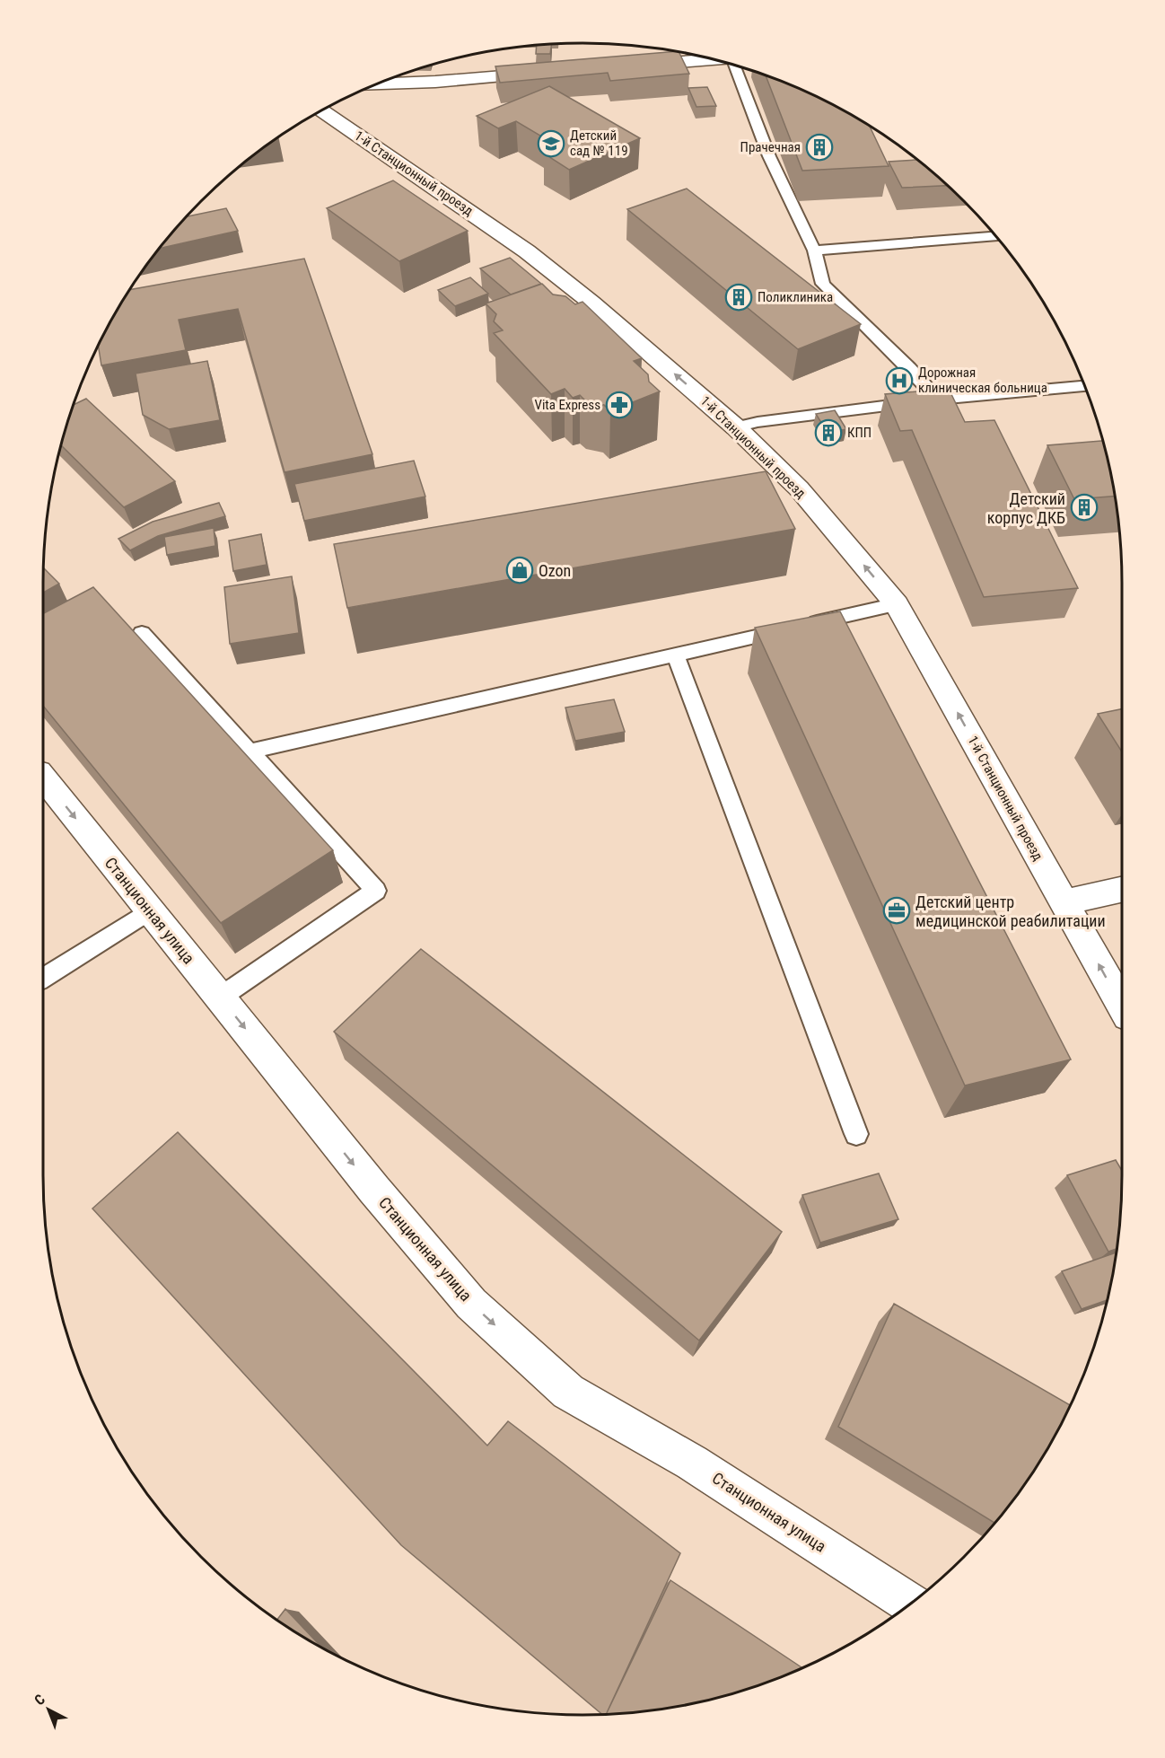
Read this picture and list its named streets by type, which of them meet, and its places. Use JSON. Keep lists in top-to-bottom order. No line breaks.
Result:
{"streets":{"street":["1-й Станционный проезд","Станционная улица"]},"one_way":["1-й Станционный проезд","Станционная улица"],"places":{"school or university":["Детский сад № 119"],"building":["Прачечная","Поликлиника","КПП","Детский корпус ДКБ"],"hospital":["Дорожная клиническая больница"],"pharmacy":["Vita Express"],"shop":["Ozon"],"office":["Детский центр медицинской реабилитации"]},"north":"top left"}
